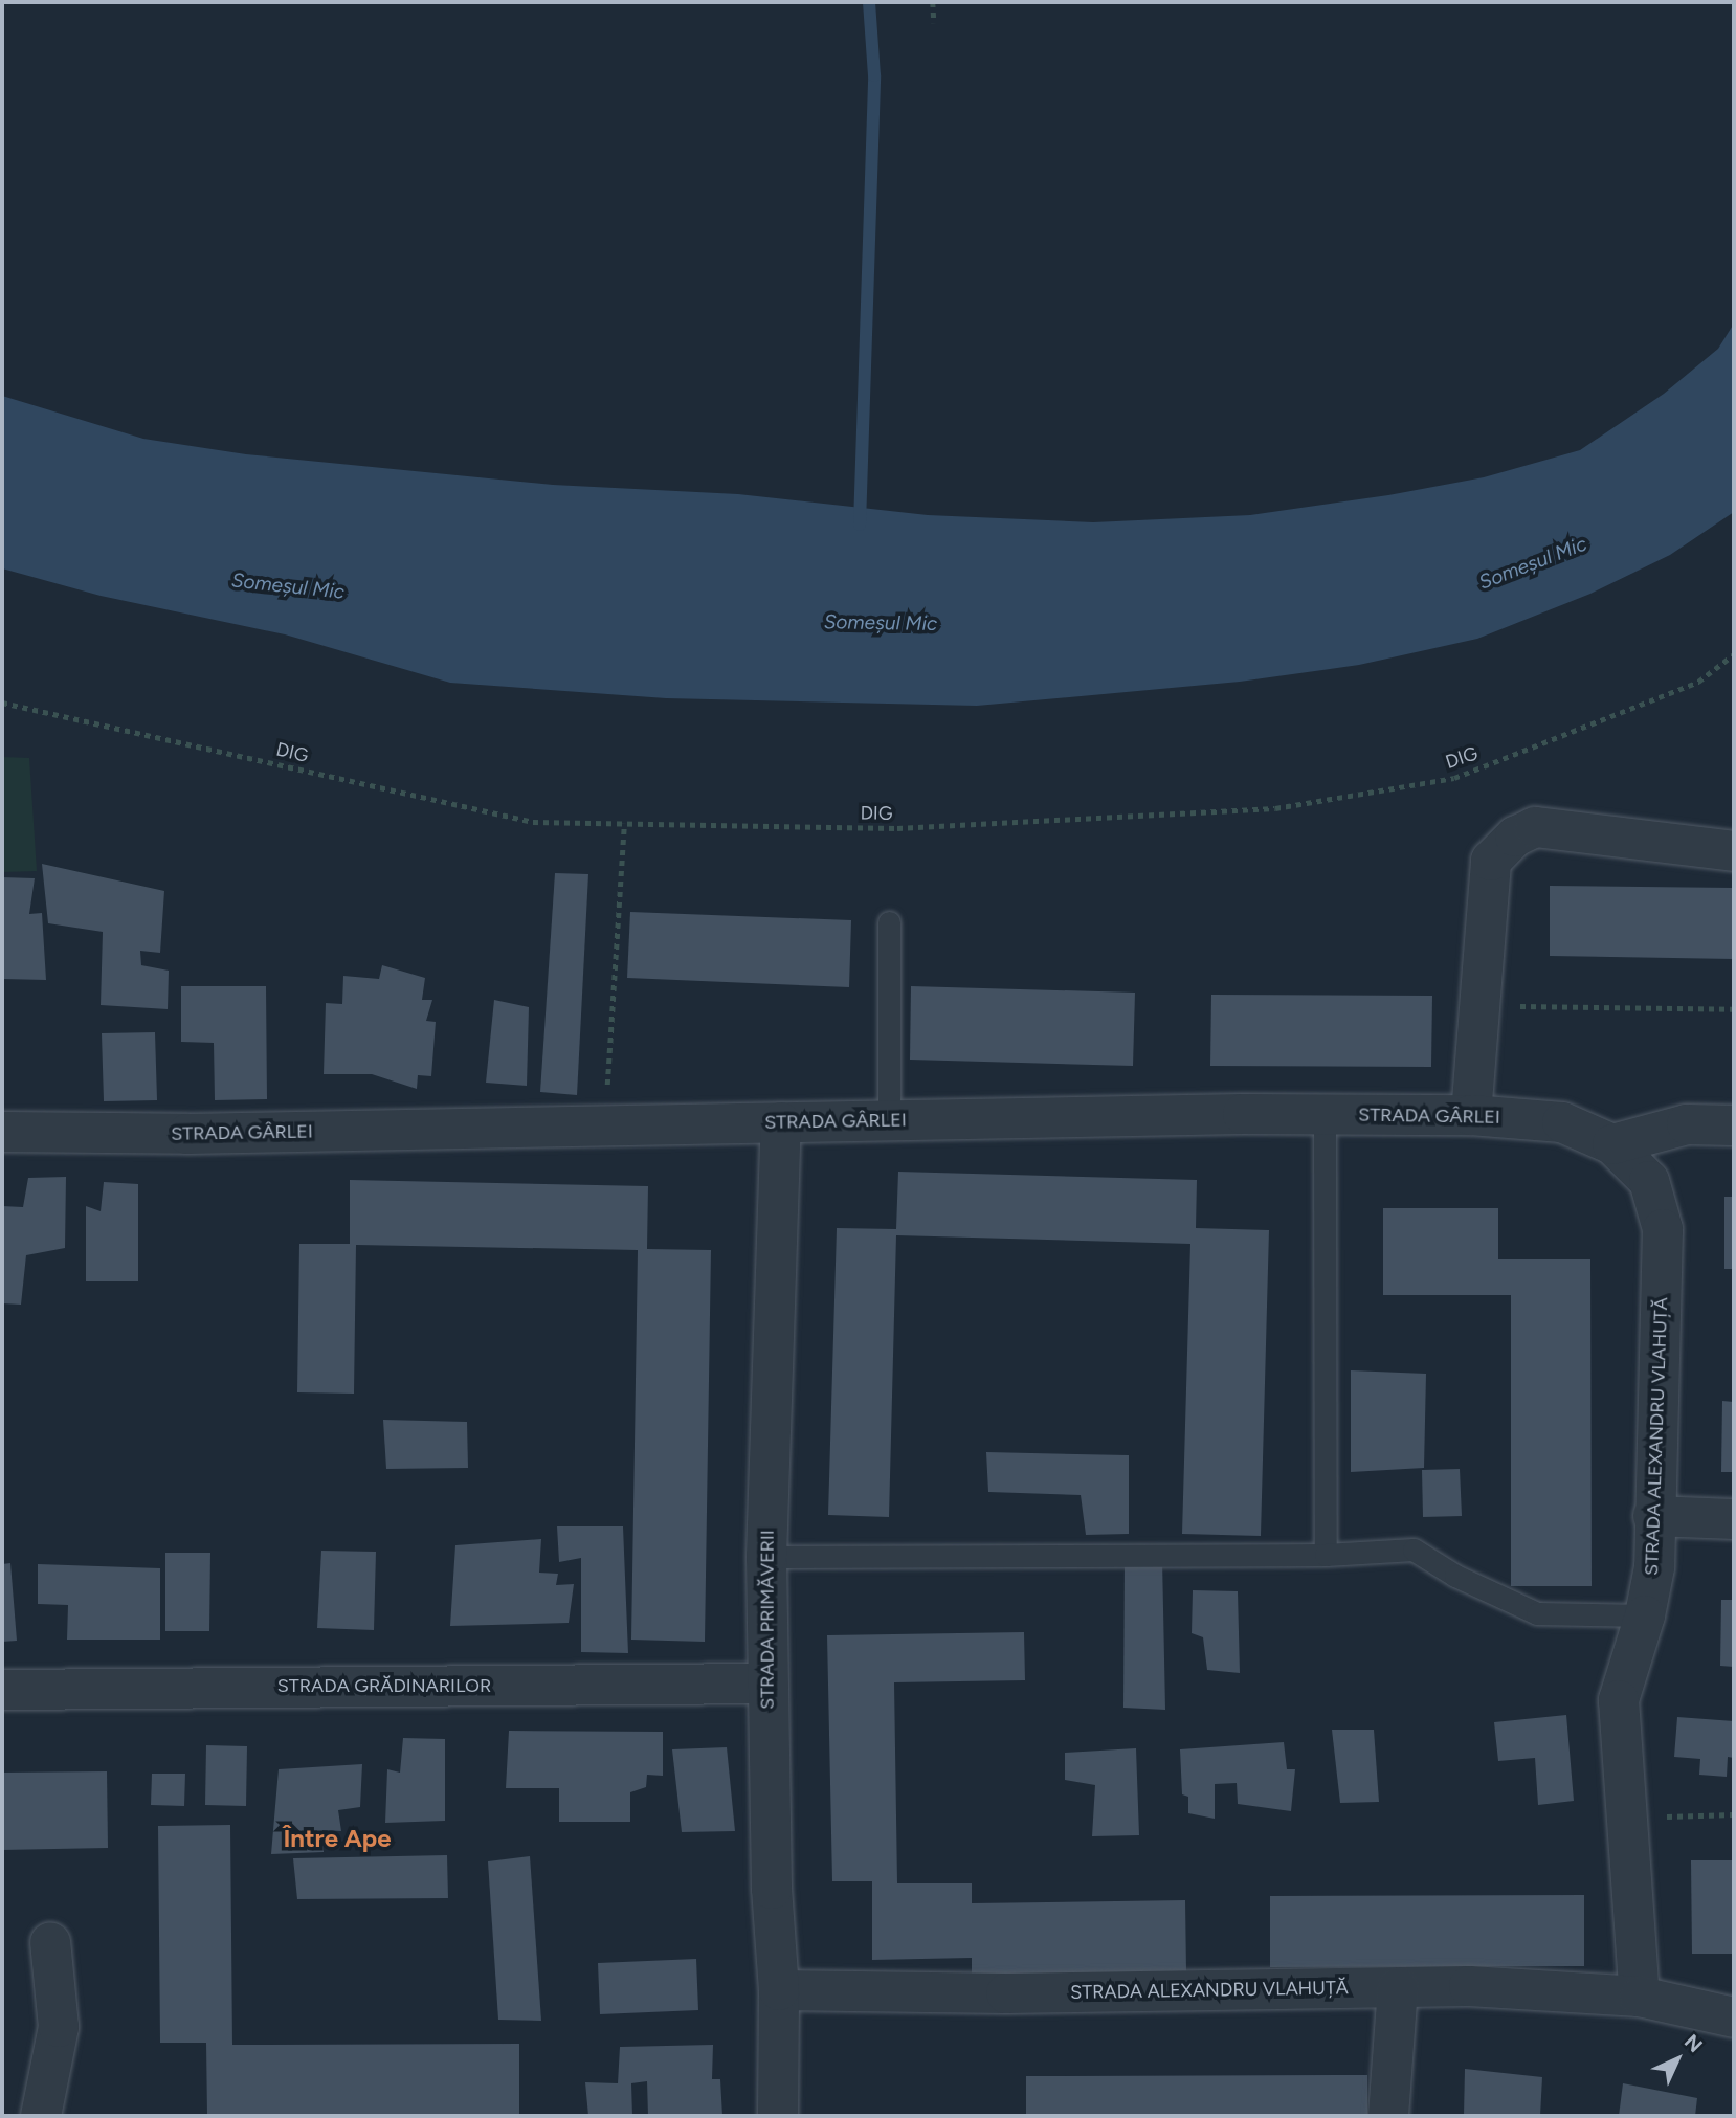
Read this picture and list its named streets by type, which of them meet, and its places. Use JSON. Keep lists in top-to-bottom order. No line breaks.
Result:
{"streets":{"street":["STRADA GÂRLEI","STRADA ALEXANDRU VLAHUȚĂ","STRADA PRIMĂVERII","STRADA GRĂDINARILOR"],"path":["DIG"]},"crossings":[["STRADA GÂRLEI","STRADA ALEXANDRU VLAHUȚĂ"],["STRADA GÂRLEI","STRADA PRIMĂVERII"],["STRADA ALEXANDRU VLAHUȚĂ","STRADA PRIMĂVERII"],["STRADA PRIMĂVERII","STRADA GRĂDINARILOR"]],"districts":["Între Ape"],"water":["Someșul Mic"],"north":"top right"}
